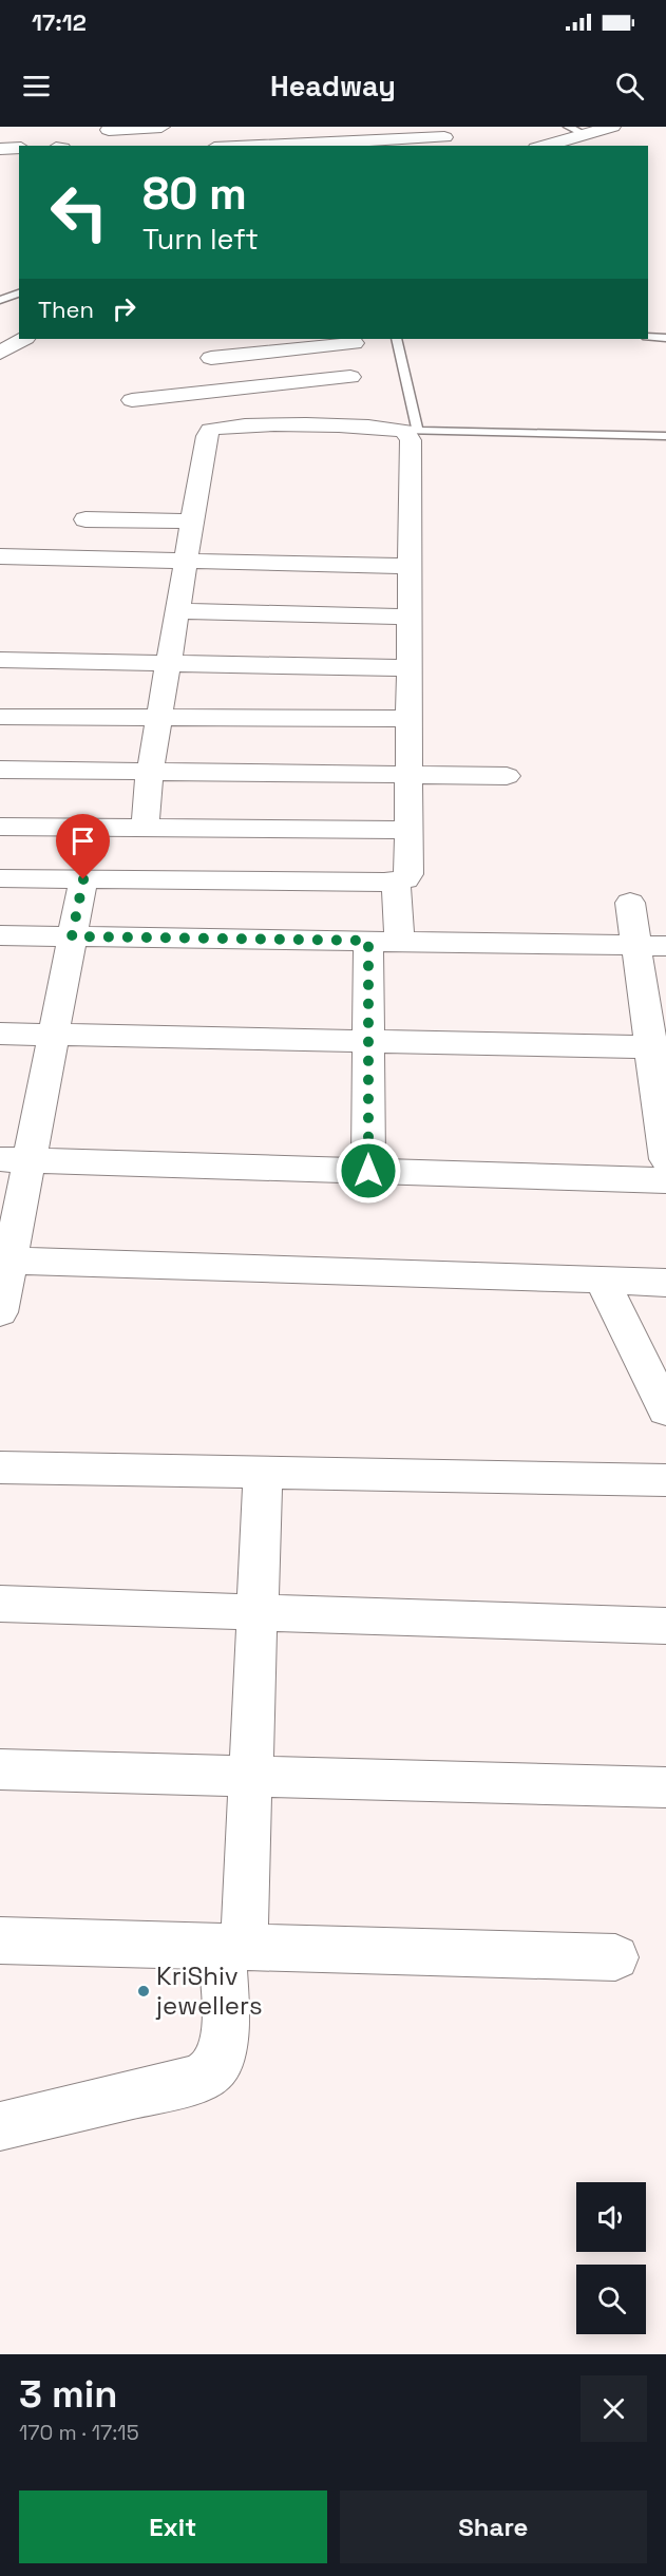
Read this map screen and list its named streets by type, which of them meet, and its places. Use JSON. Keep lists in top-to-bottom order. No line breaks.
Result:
{"places":["KriShiv jewellers"],"page":{"status":"17:12","header":"Headway","turn":["80 m","Turn left"],"then":"Then","heading":["3 min","170 m · 17:15"],"buttons":["Exit","Share"]}}
